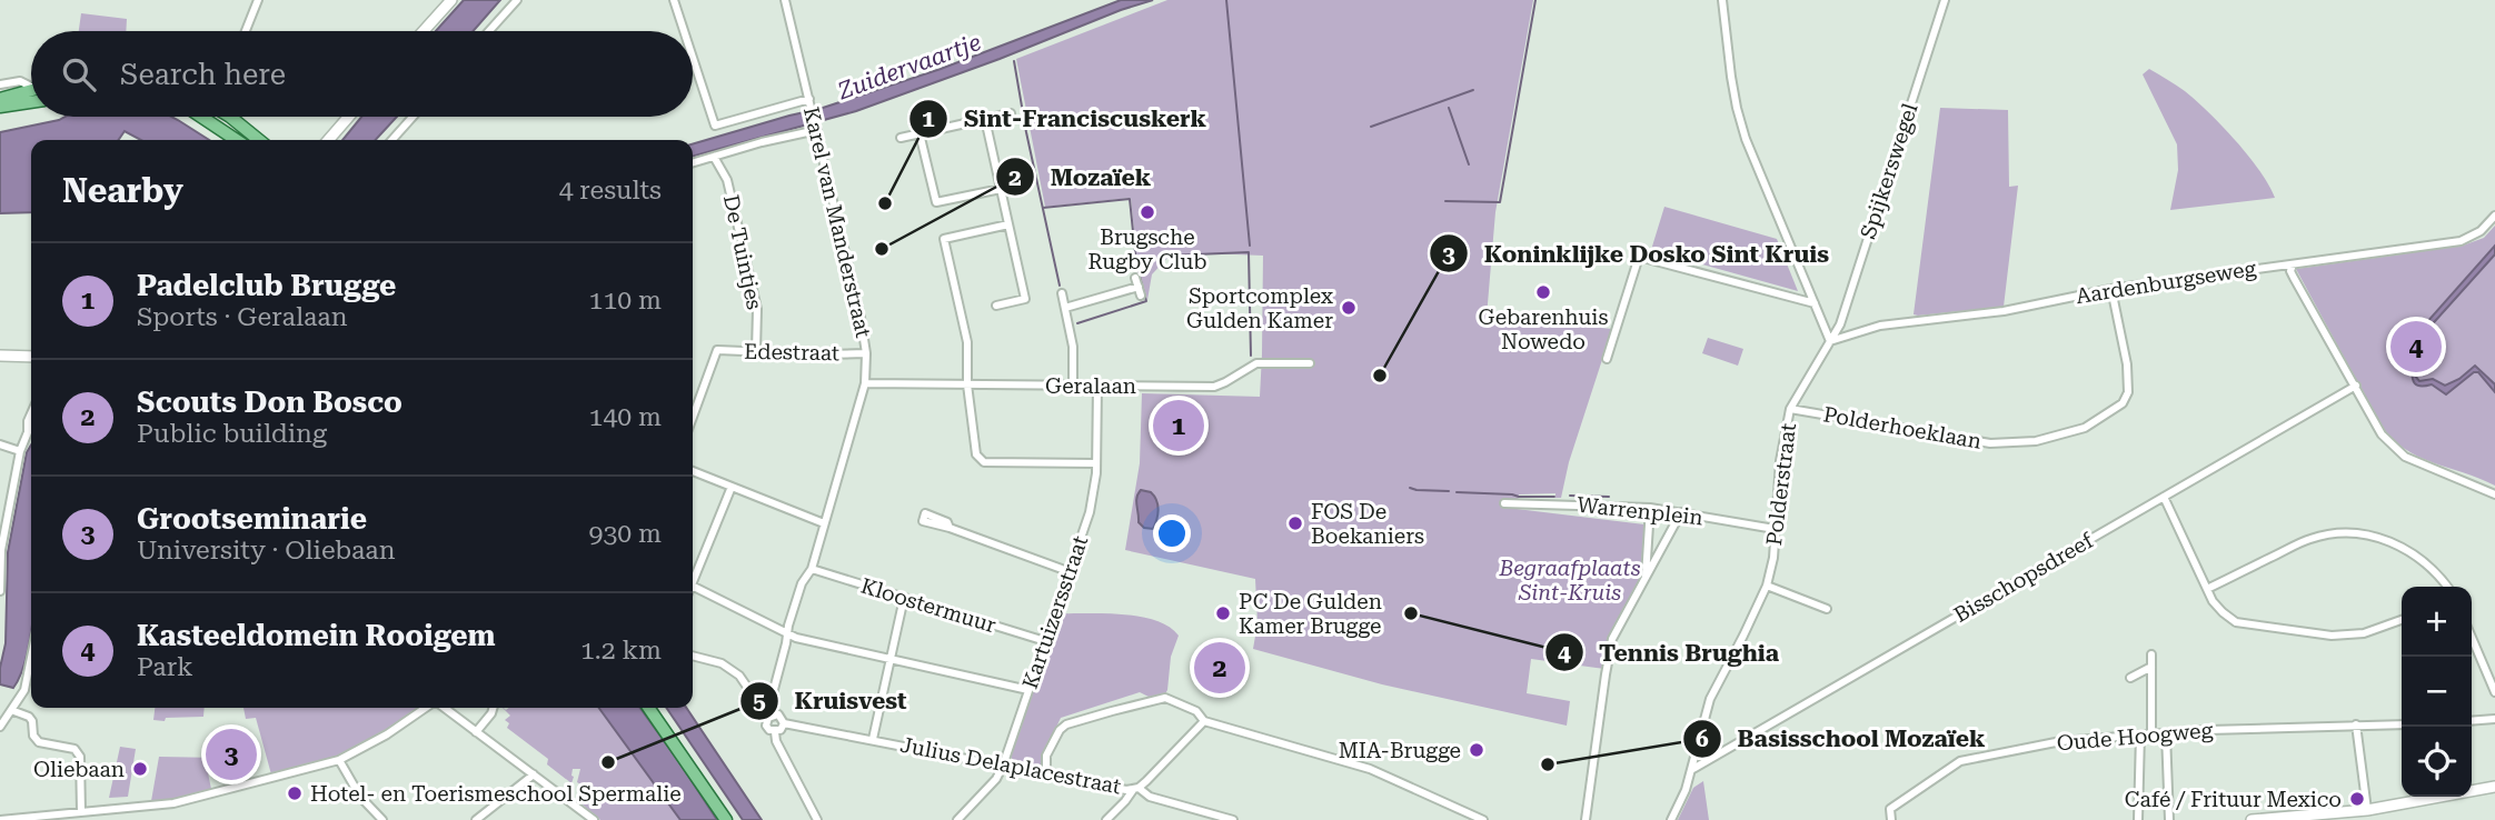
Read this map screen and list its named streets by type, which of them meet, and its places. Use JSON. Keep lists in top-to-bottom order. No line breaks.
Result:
{"streets":{"street":["Spijkerswegel","Karel van Manderstraat","De Tuintjes","Aardenburgseweg","Edestraat","Geralaan","Polderhoeklaan","Polderstraat","Warrenplein","Bisschopsdreef","Kloostermuur","Kartuizersstraat","Oude Hoogweg","Julius Delaplacestraat"]},"crossings":[["Spijkerswegel","Aardenburgseweg"],["Spijkerswegel","Polderstraat"],["Karel van Manderstraat","Edestraat"],["Karel van Manderstraat","Geralaan"],["Karel van Manderstraat","Kloostermuur"],["De Tuintjes","Edestraat"],["Aardenburgseweg","Polderhoeklaan"],["Aardenburgseweg","Polderstraat"],["Geralaan","Kartuizersstraat"],["Polderhoeklaan","Polderstraat"],["Polderstraat","Warrenplein"],["Polderstraat","Bisschopsdreef"],["Kloostermuur","Kartuizersstraat"],["Kartuizersstraat","Julius Delaplacestraat"]],"water":["Zuidervaartje"],"parks":["Begraafplaats Sint-Kruis"],"places":["Sint-Franciscuskerk","Brugsche Rugby Club","Mozaïek","Gebarenhuis Nowedo","Sportcomplex Gulden Kamer","Koninklijke Dosko Sint Kruis","FOS De Boekaniers","PC De Gulden Kamer Brugge","Tennis Brughia","MIA-Brugge","Kruisvest","Basisschool Mozaïek","Oliebaan","Hotel- en Toerismeschool Spermalie","Café / Frituur Mexico"],"page":{"search":"Search here","heading":["Nearby","4 results"],"list":[{"mark":"1","name":"Padelclub Brugge","note":"Sports · Geralaan","value":"110 m"},{"mark":"2","name":"Scouts Don Bosco","note":"Public building","value":"140 m"},{"mark":"3","name":"Grootseminarie","note":"University · Oliebaan","value":"930 m"},{"mark":"4","name":"Kasteeldomein Rooigem","note":"Park","value":"1.2 km"}],"pins":["4","1","2","3"],"map_buttons":["+","−"]}}
